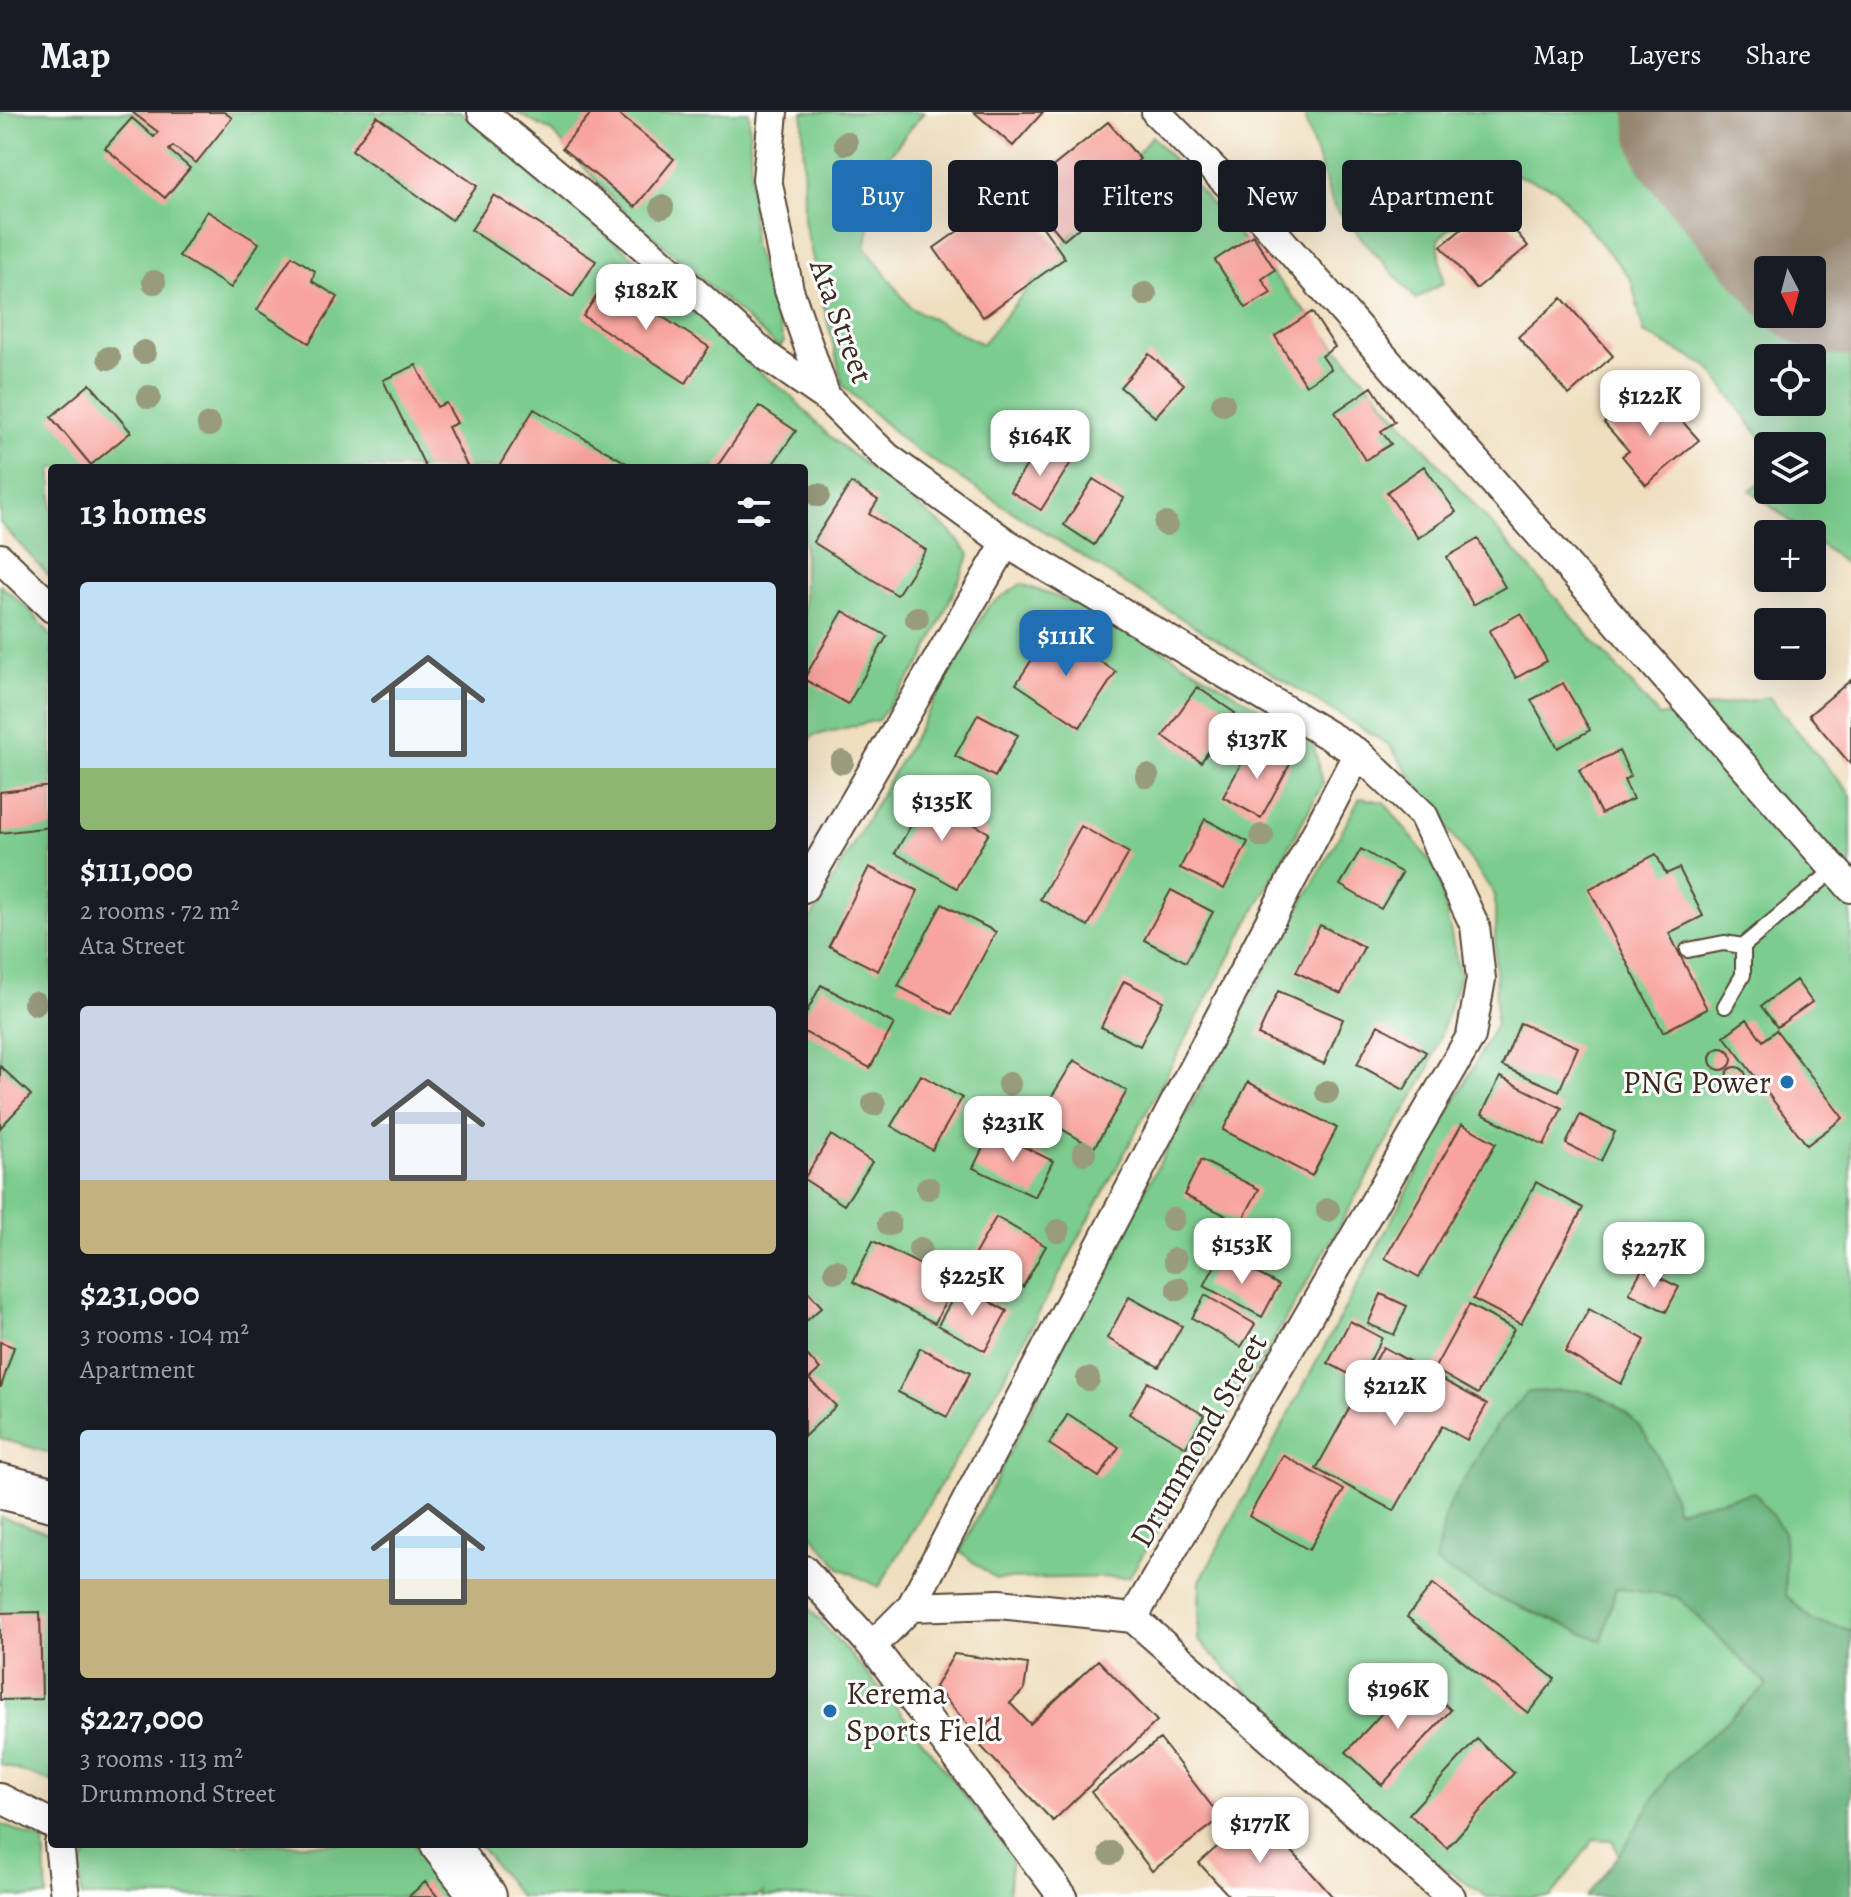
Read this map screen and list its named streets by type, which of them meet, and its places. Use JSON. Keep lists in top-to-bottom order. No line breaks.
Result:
{"streets":{"street":["Ata Street","Drummond Street"]},"crossings":[["Ata Street","Drummond Street"]],"places":["PNG Power","Kerema Sports Field"],"north":"bottom","page":{"header":"Map","nav":["Map","Layers","Share"],"chip":["Buy","Rent","Filters","New","Apartment"],"map_buttons":["+","−"],"price":["$182K","$122K","$164K","$111K","$137K","$135K","$231K","$153K","$227K","$225K","$212K","$196K","$177K"],"heading":"13 homes","list":[{"name":"$111,000","note":"2 rooms · 72 m² · Ata Street"},{"name":"$231,000","note":"3 rooms · 104 m² · Apartment"},{"name":"$227,000","note":"3 rooms · 113 m² · Drummond Street"}]}}
